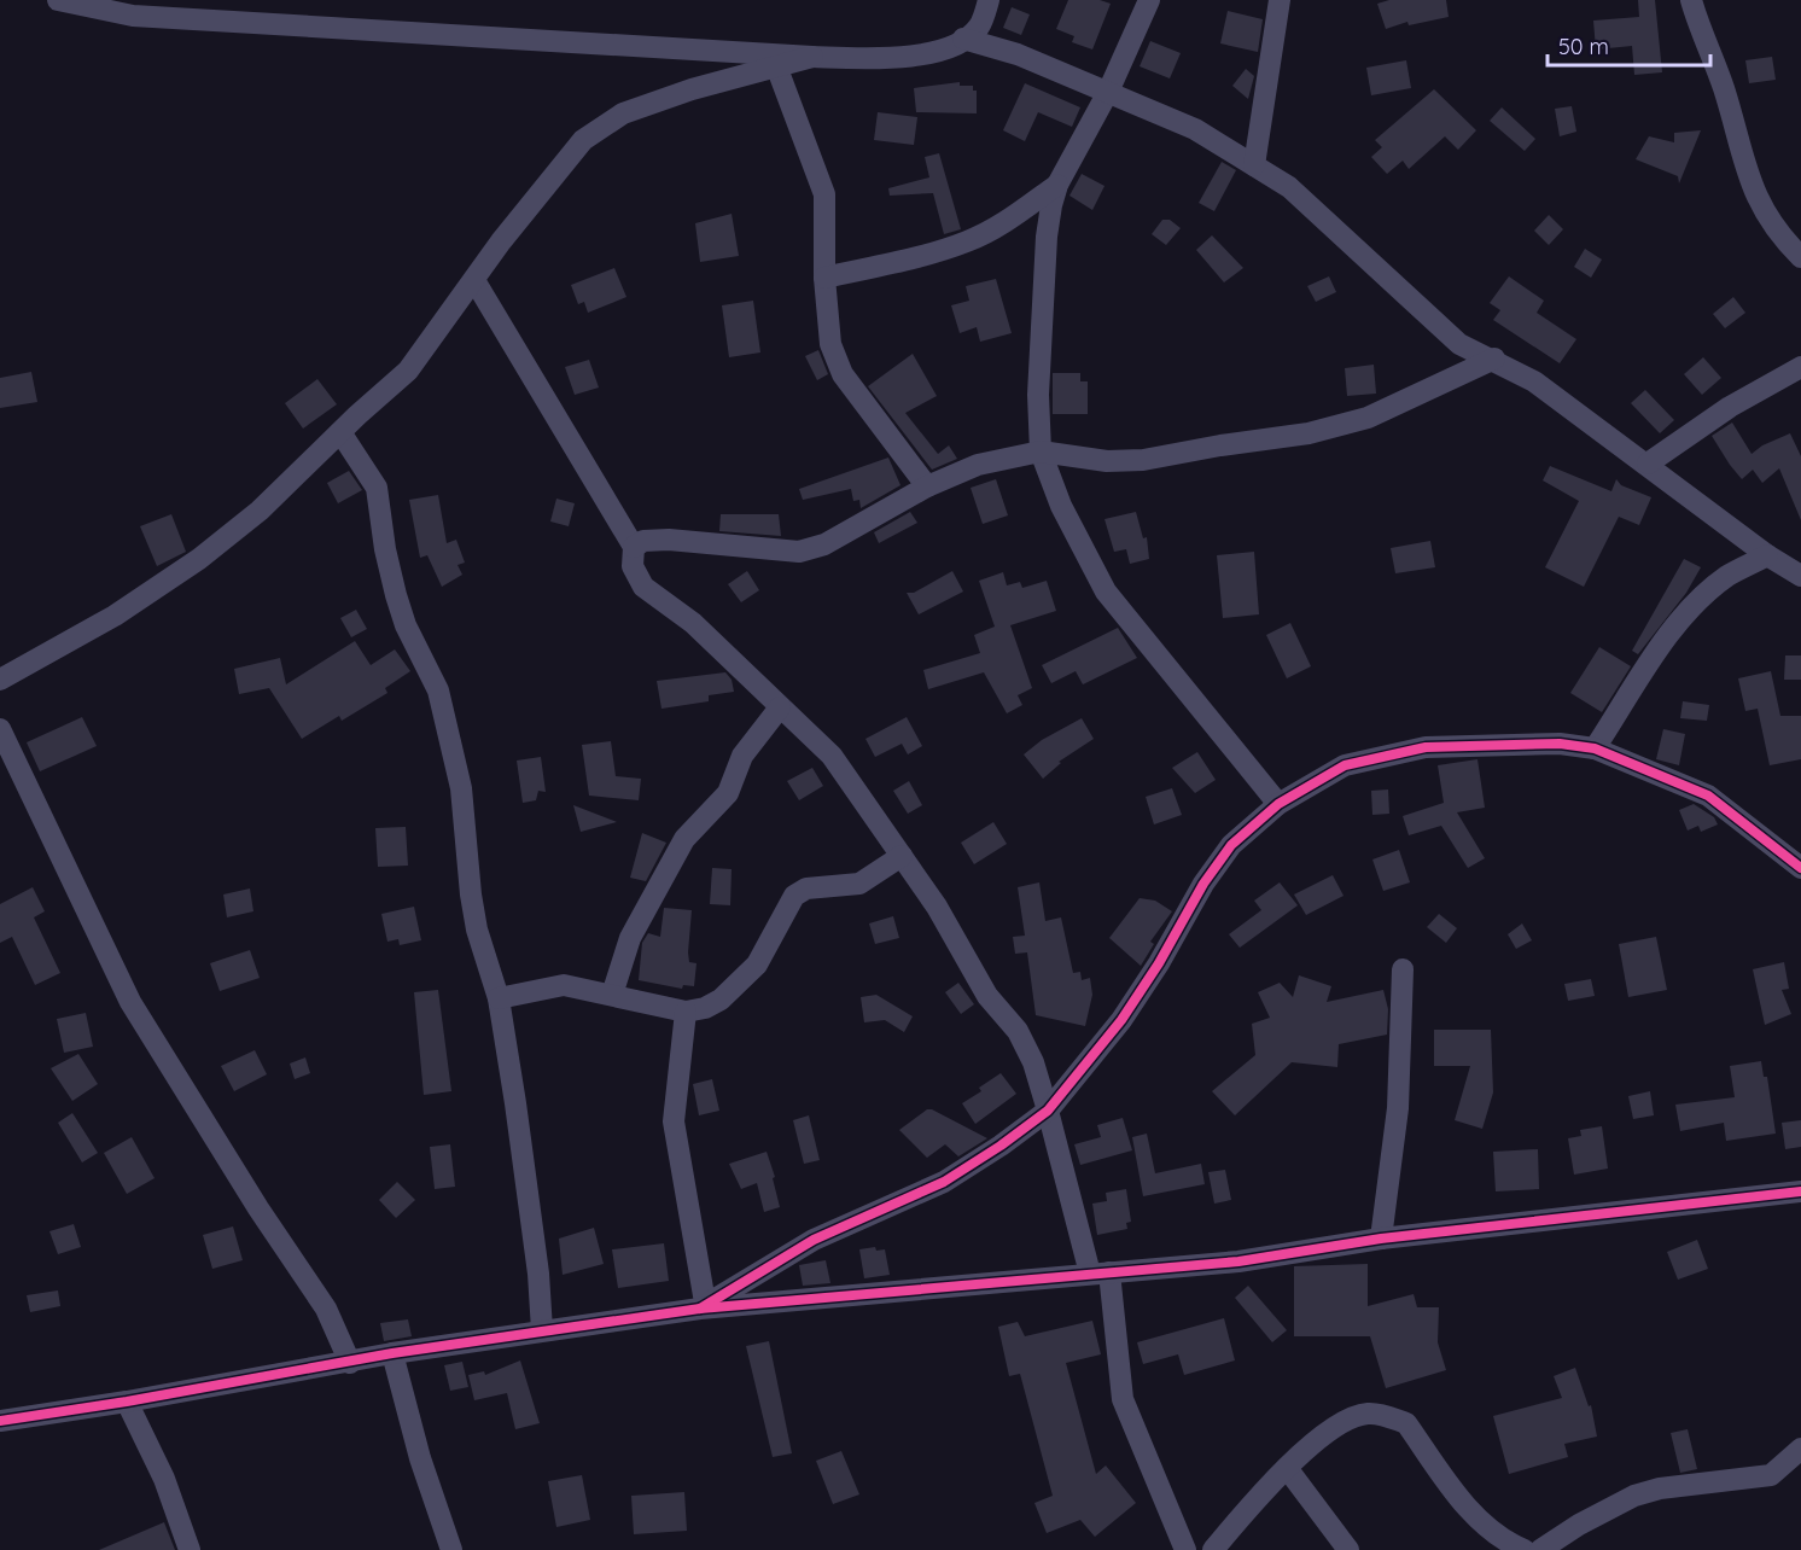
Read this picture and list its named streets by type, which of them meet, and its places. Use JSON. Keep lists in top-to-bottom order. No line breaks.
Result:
{"scale_bar":"50 m"}
